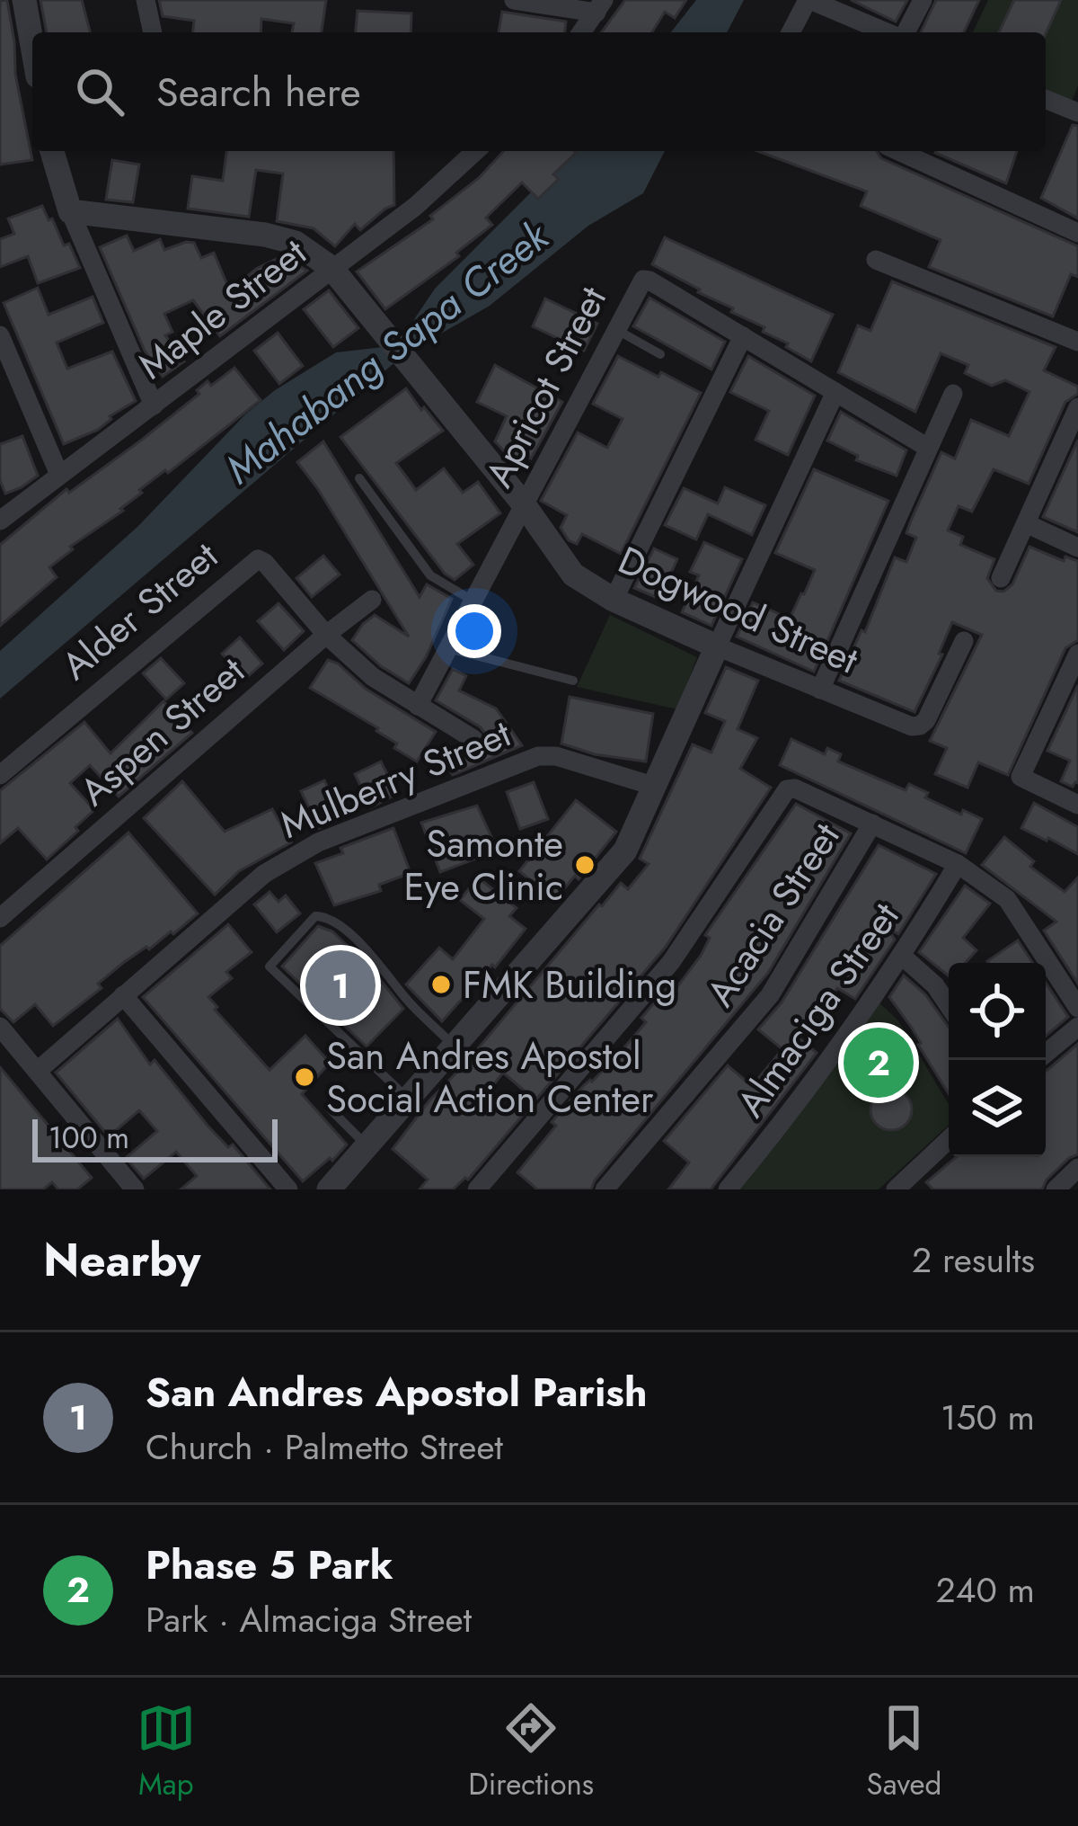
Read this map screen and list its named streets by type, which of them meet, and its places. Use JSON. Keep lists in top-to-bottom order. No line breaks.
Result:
{"streets":{"street":["Maple Street","Apricot Street","Dogwood Street","Alder Street","Aspen Street","Mulberry Street","Acacia Street","Almaciga Street"]},"crossings":[["Maple Street","Dogwood Street"],["Apricot Street","Dogwood Street"],["Apricot Street","Alder Street"],["Alder Street","Aspen Street"]],"water":["Mahabang Sapa Creek"],"places":["Samonte Eye Clinic","FMK Building","San Andres Apostol Social Action Center"],"scale_bar":"100 m","page":{"search":"Search here","pins":["1","2"],"scale":"100 m","heading":["Nearby","2 results"],"list":[{"mark":"1","name":"San Andres Apostol Parish","note":"Church · Palmetto Street","value":"150 m"},{"mark":"2","name":"Phase 5 Park","note":"Park · Almaciga Street","value":"240 m"}],"nav":["Map","Directions","Saved"]}}
